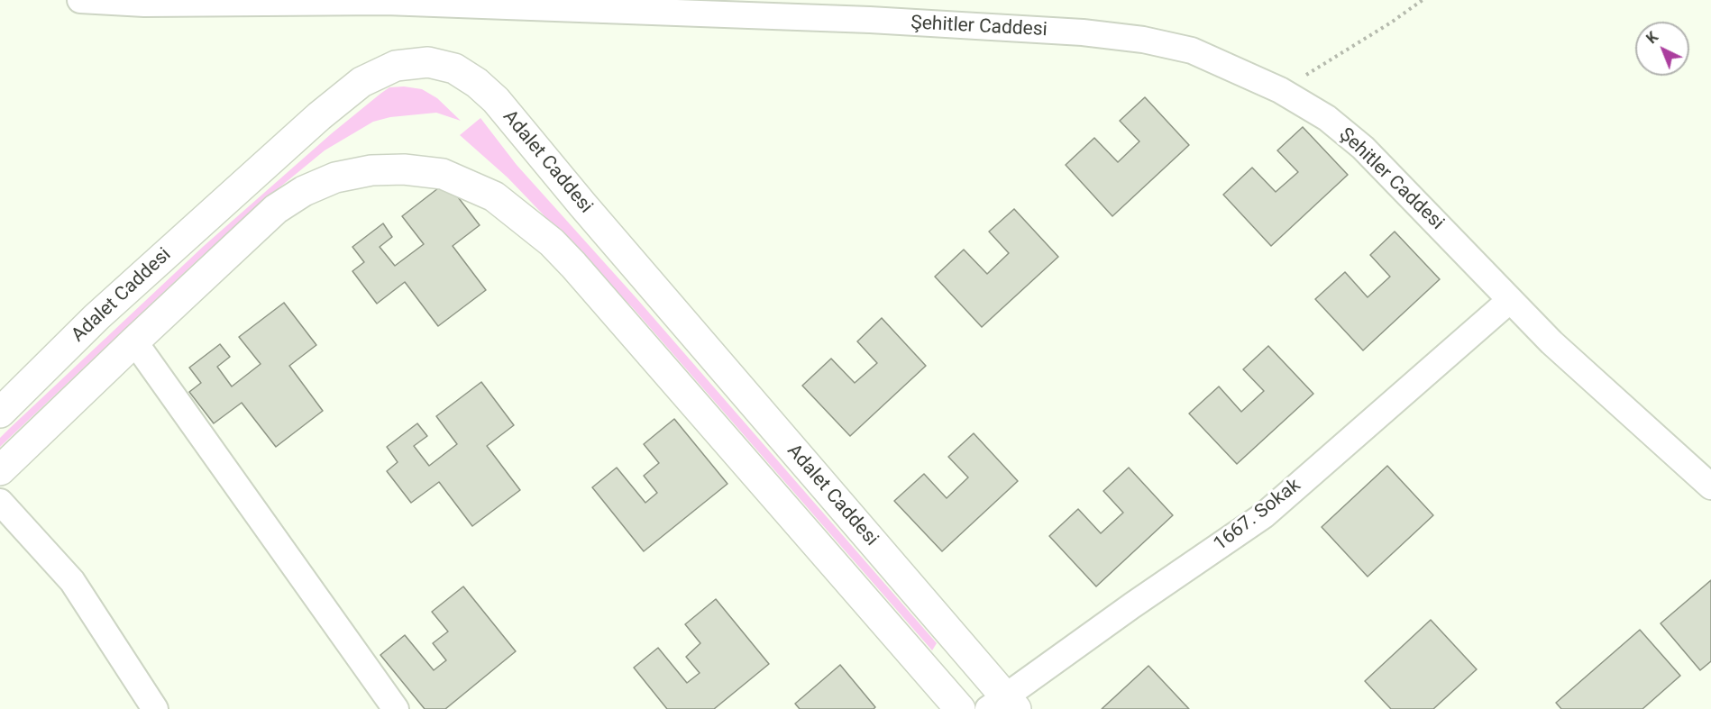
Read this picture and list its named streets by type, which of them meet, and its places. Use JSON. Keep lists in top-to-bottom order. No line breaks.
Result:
{"streets":{"street":["Şehitler Caddesi","Adalet Caddesi","1667. Sokak"]},"crossings":[["Şehitler Caddesi","1667. Sokak"],["Adalet Caddesi","1667. Sokak"]],"north":"top left"}
